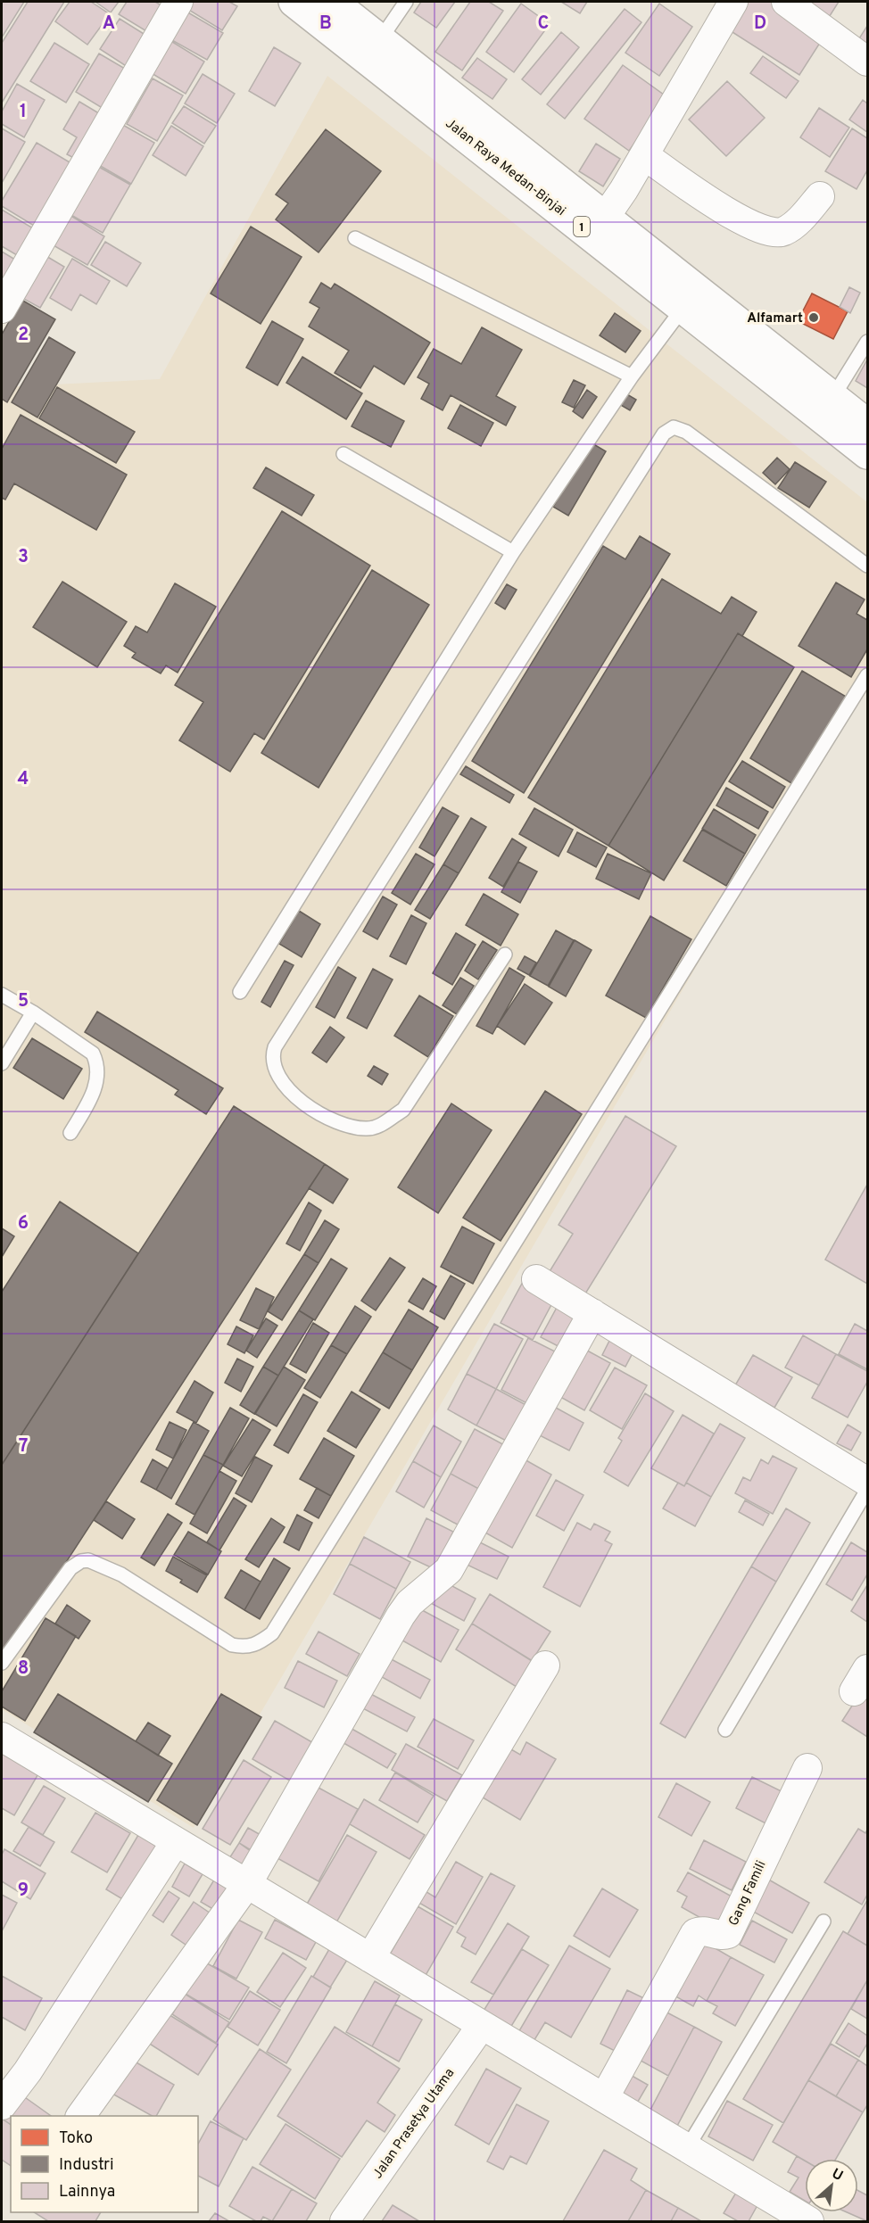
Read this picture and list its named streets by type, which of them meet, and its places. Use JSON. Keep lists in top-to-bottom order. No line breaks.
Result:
{"streets":{"highway":["Jalan Raya Medan-Binjai","1"],"street":["Gang Famili","Jalan Prasetya Utama"]},"places":["Alfamart"],"legend":["Toko","Industri","Lainnya"],"north":"top right","grid":{"columns":["A","B","C","D"],"rows":["1","2","3","4","5","6","7","8","9"]}}
